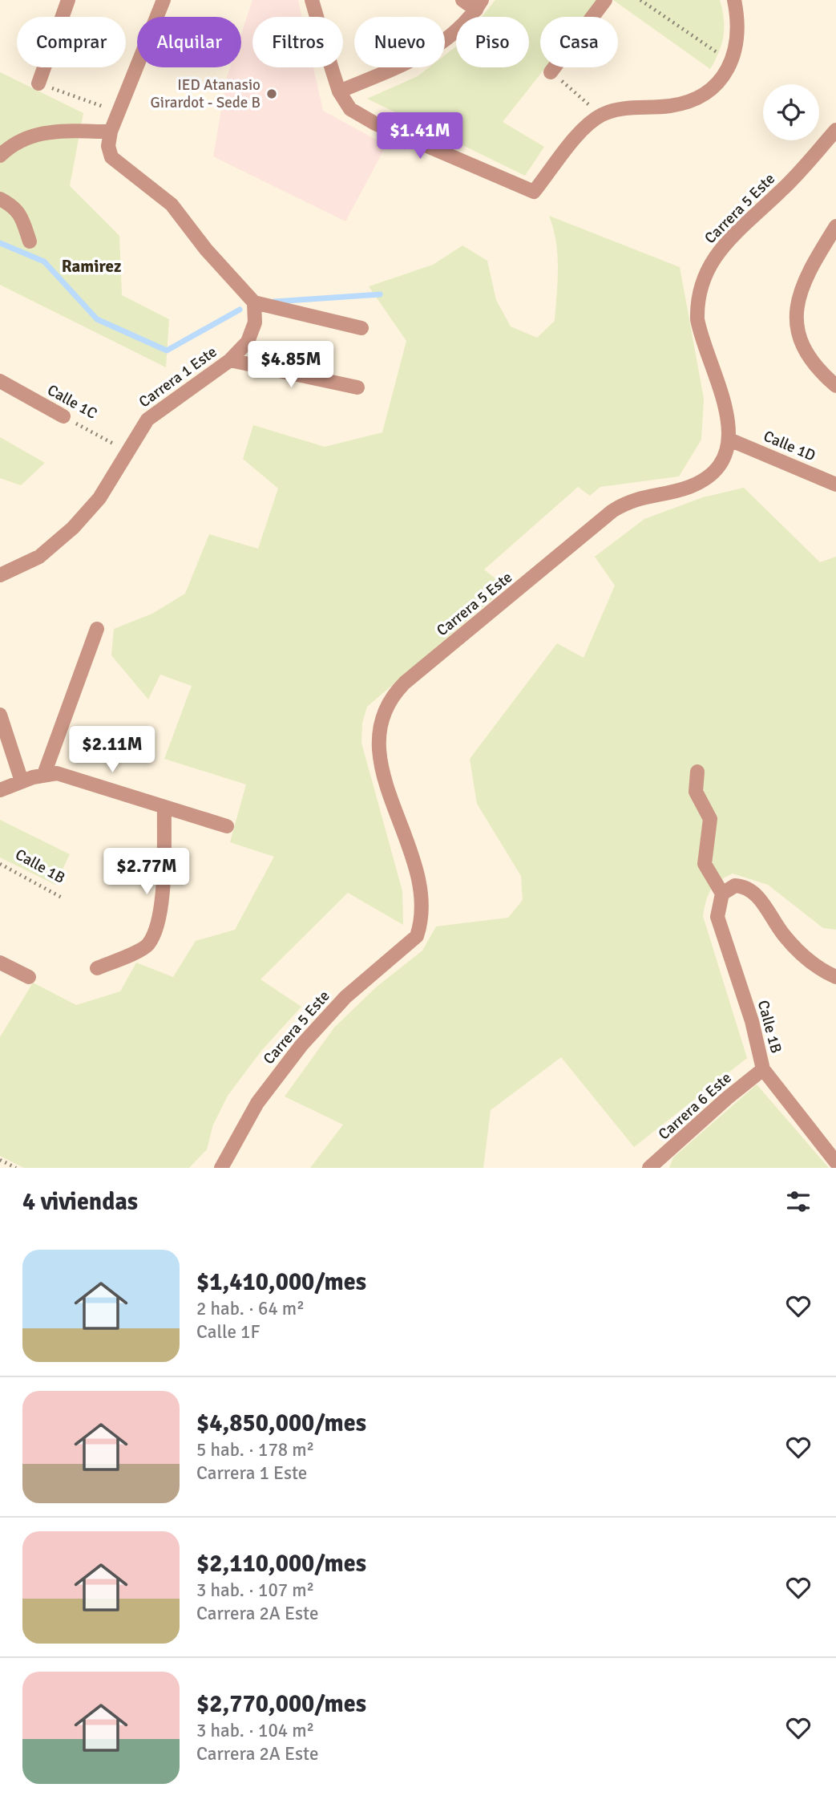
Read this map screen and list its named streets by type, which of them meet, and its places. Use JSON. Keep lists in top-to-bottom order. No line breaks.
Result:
{"streets":{"street":["Carrera 5 Este","Carrera 1 Este","Calle 1C","Calle 1D","Calle 1B","Carrera 6 Este"]},"crossings":[["Carrera 5 Este","Calle 1D"],["Carrera 1 Este","Calle 1C"],["Calle 1B","Carrera 6 Este"]],"districts":["Ramirez"],"places":["IED Atanasio Girardot - Sede B"],"page":{"chip":["Comprar","Alquilar","Filtros","Nuevo","Piso","Casa"],"price":["$1.41M","$4.85M","$2.11M","$2.77M"],"heading":"4 viviendas","list":[{"name":"$1,410,000/mes","note":"2 hab. · 64 m² · Calle 1F"},{"name":"$4,850,000/mes","note":"5 hab. · 178 m² · Carrera 1 Este"},{"name":"$2,110,000/mes","note":"3 hab. · 107 m² · Carrera 2A Este"},{"name":"$2,770,000/mes","note":"3 hab. · 104 m² · Carrera 2A Este"}]}}
